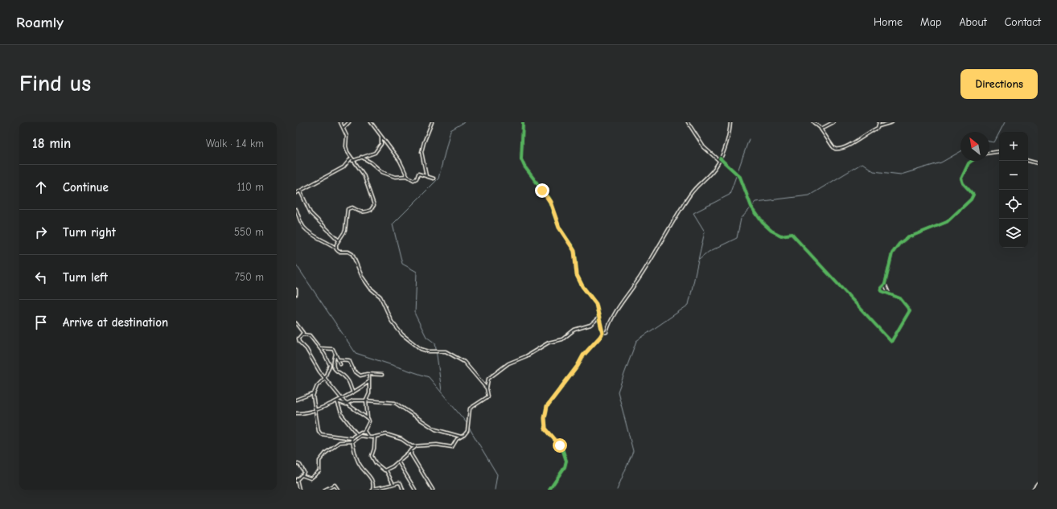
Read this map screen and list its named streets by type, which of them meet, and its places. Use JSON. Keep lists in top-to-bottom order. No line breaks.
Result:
{"north":"top left","page":{"header":"Roamly","nav":["Home","Map","About","Contact"],"buttons":"Directions","title":"Find us","heading":["18 min","Walk · 1.4 km"],"map_buttons":["+","−"],"list":[["Continue","110 m"],["Turn right","550 m"],["Turn left","750 m"],"Arrive at destination"]}}
